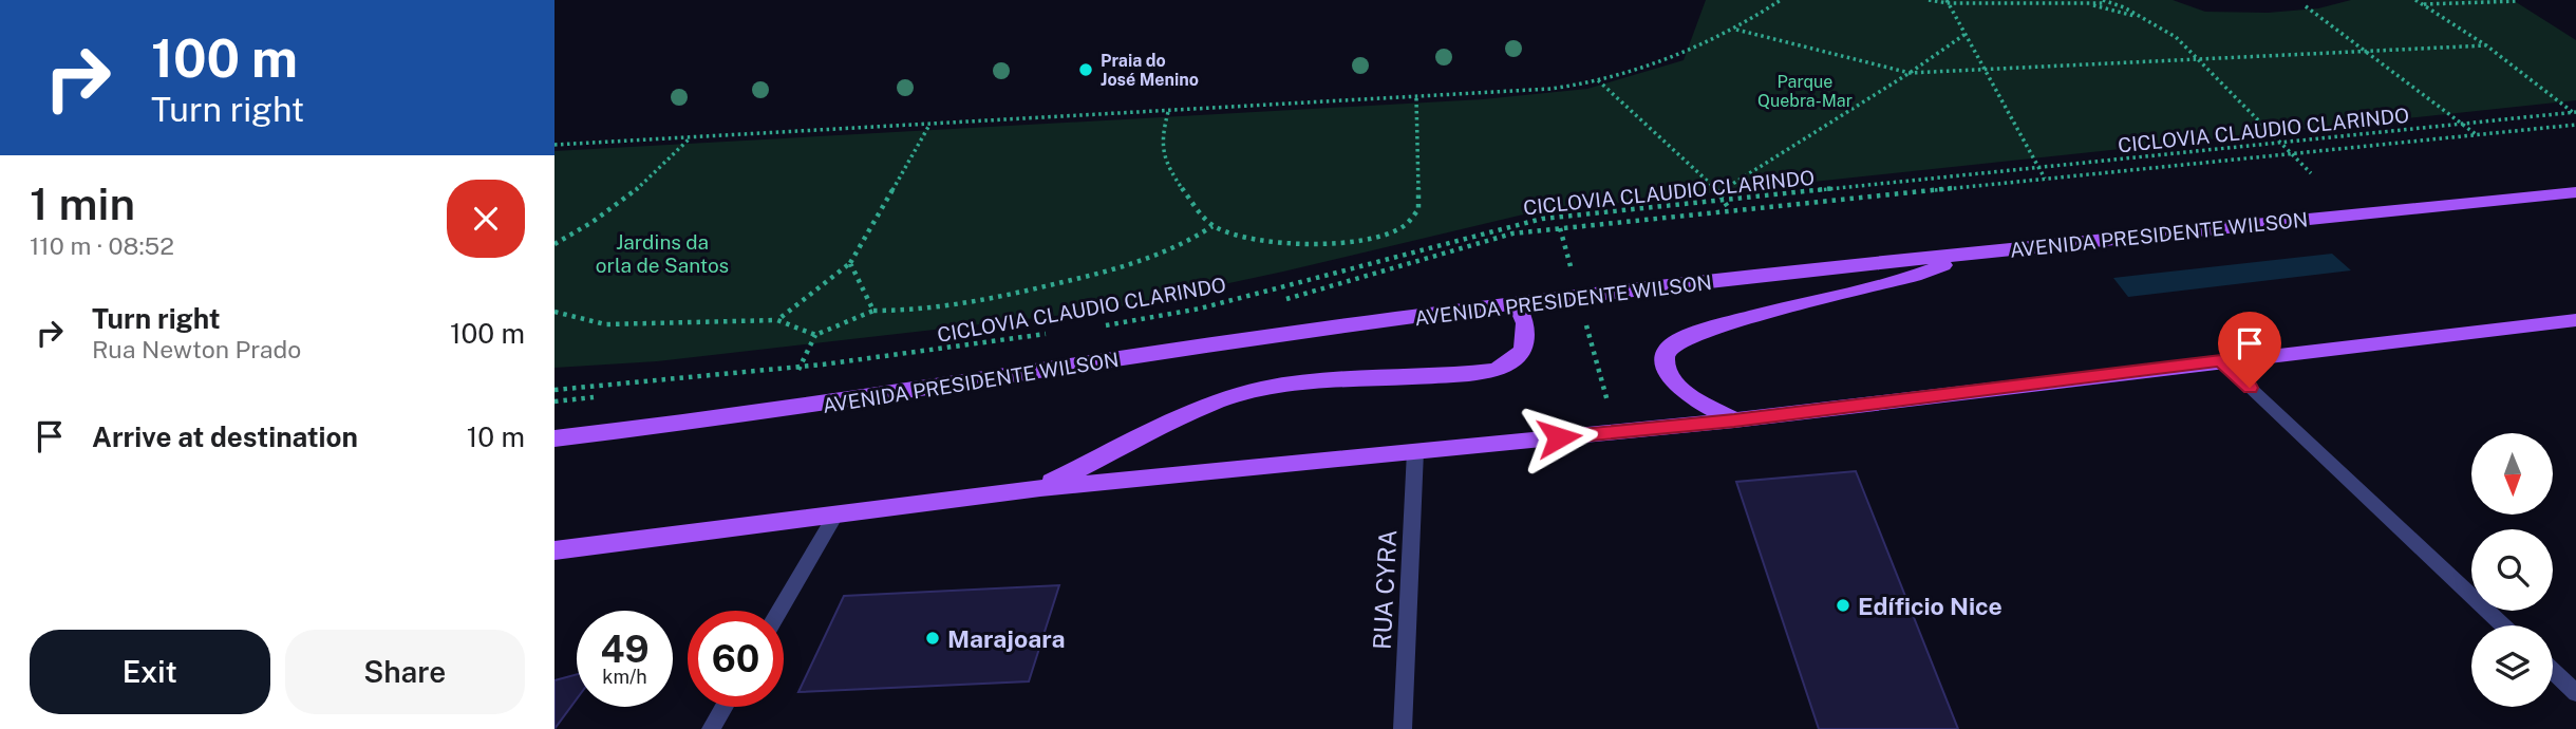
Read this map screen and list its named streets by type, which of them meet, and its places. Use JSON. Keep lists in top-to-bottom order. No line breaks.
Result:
{"streets":{"main road":["AVENIDA PRESIDENTE WILSON"],"street":["RUA CYRA"],"path":["CICLOVIA CLAUDIO CLARINDO"]},"parks":["Parque Quebra-Mar","Jardins da orla de Santos"],"places":["Praia do José Menino","Edíficio Nice","Marajoara"],"north":"bottom","page":{"turn":["100 m","Turn right"],"heading":["1 min","110 m · 08:52"],"list":[{"name":"Turn right","note":"Rua Newton Prado","value":"100 m"},{"name":"Arrive at destination","value":"10 m"}],"speed":"49 km/h","limit":"60","buttons":["Exit","Share"]}}
